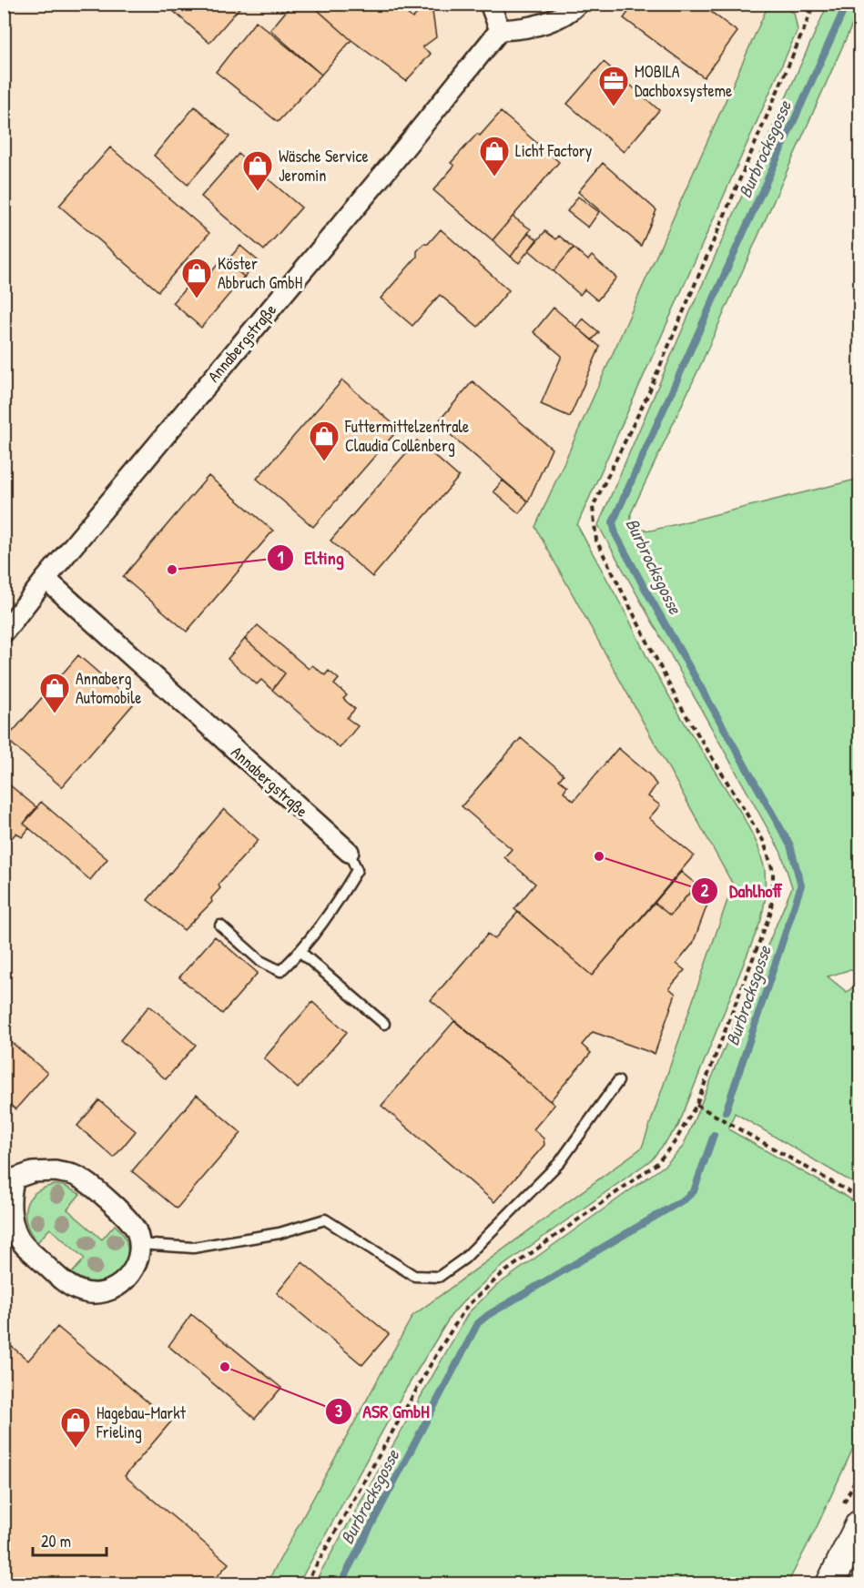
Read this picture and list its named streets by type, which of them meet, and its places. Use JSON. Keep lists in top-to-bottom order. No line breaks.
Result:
{"streets":{"street":["Annabergstraße"]},"water":["Burbrocksgosse"],"places":{"office":["MOBILA Dachboxsysteme"],"shop":["Licht Factory","Wäsche Service Jeromin","Köster Abbruch GmbH","Futtermittelzentrale Claudia Collenberg","Annaberg Automobile","Hagebau-Markt Frieling"],"other":["Elting","Dahlhoff","ASR GmbH"]},"scale_bar":"20 m"}
